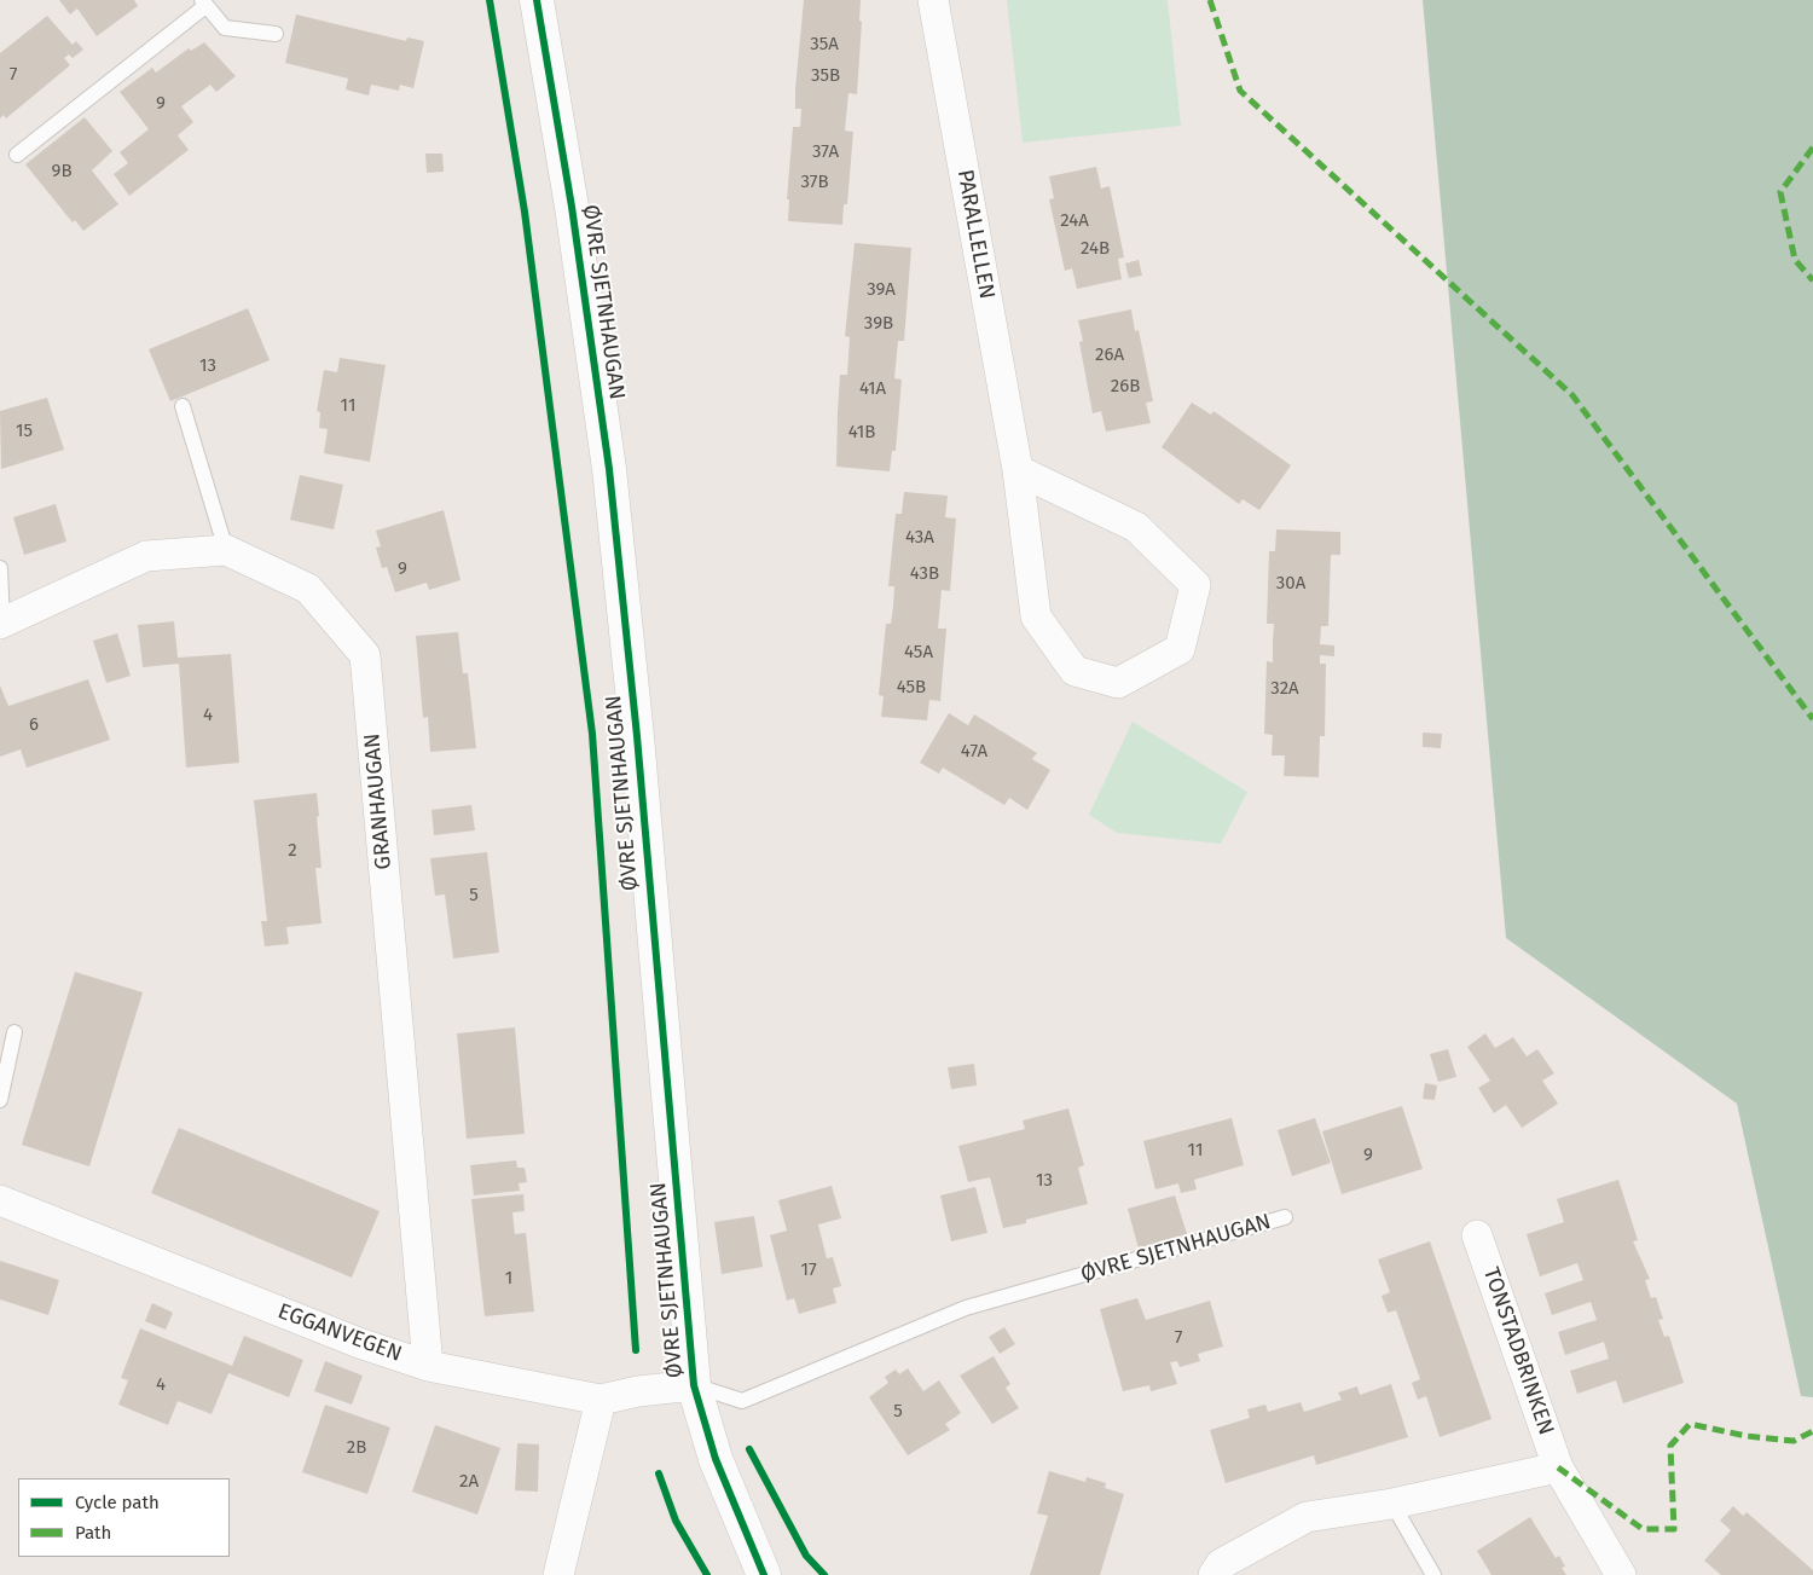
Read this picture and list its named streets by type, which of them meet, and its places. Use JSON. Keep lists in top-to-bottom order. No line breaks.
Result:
{"streets":{"street":["PARALLELLEN","ØVRE SJETNHAUGAN","GRANHAUGAN","EGGANVEGEN","TONSTADBRINKEN"]},"crossings":[["ØVRE SJETNHAUGAN","EGGANVEGEN"],["GRANHAUGAN","EGGANVEGEN"]],"house_numbers":["35A","7","35B","9","37A","9B","37B","24A","24B","39A","39B","26A","13","26B","41A","11","15","41B","43A","9","43B","30A","45A","45B","32A","4","6","47A","2","5","11","9","13","17","1","7","4","5","2B","2A"],"legend":["Cycle path","Path"]}
